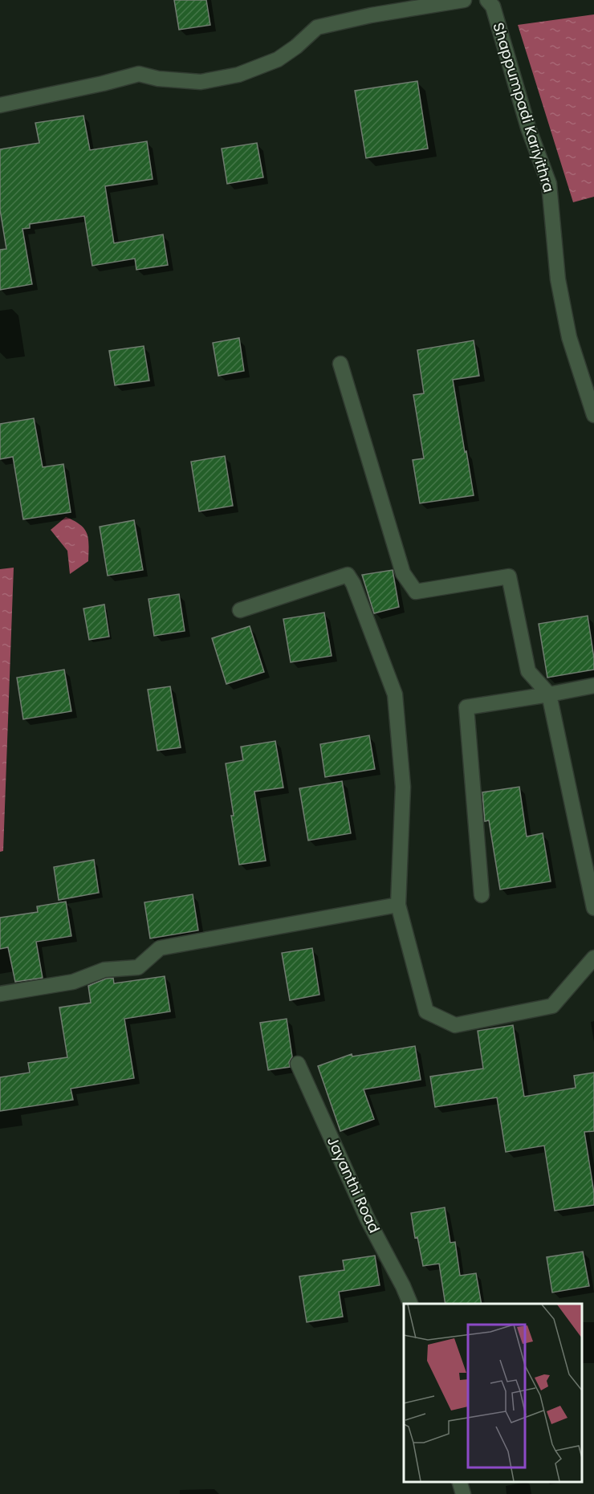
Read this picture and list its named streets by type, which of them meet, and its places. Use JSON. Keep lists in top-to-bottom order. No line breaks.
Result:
{"streets":{"street":["Shappumpadi Kariyithra","Jayanthi Road"]}}
